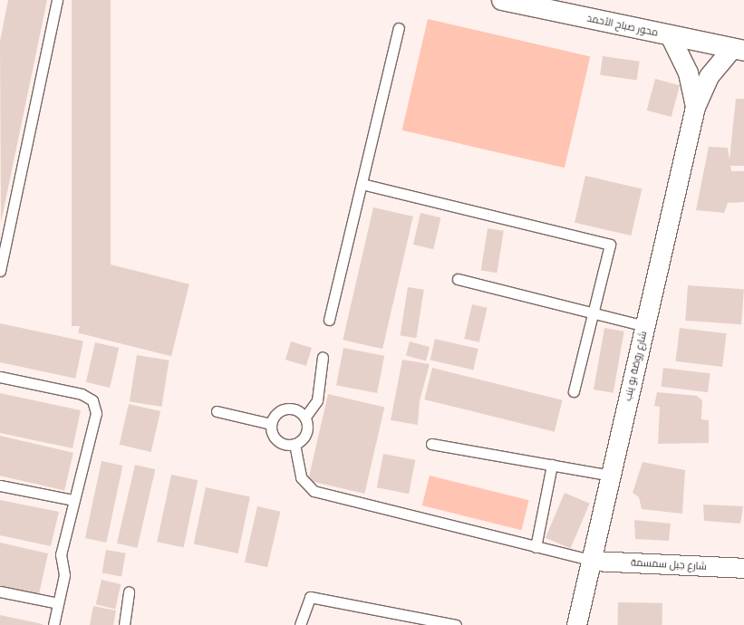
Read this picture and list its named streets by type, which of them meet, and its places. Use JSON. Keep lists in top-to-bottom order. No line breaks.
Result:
{"streets":{"street":["محور صباح الأحمد","شارع روضة بو ينب","شارع جبل سمسمة"]},"crossings":[["محور صباح الأحمد","شارع روضة بو ينب"],["شارع روضة بو ينب","شارع جبل سمسمة"]]}
